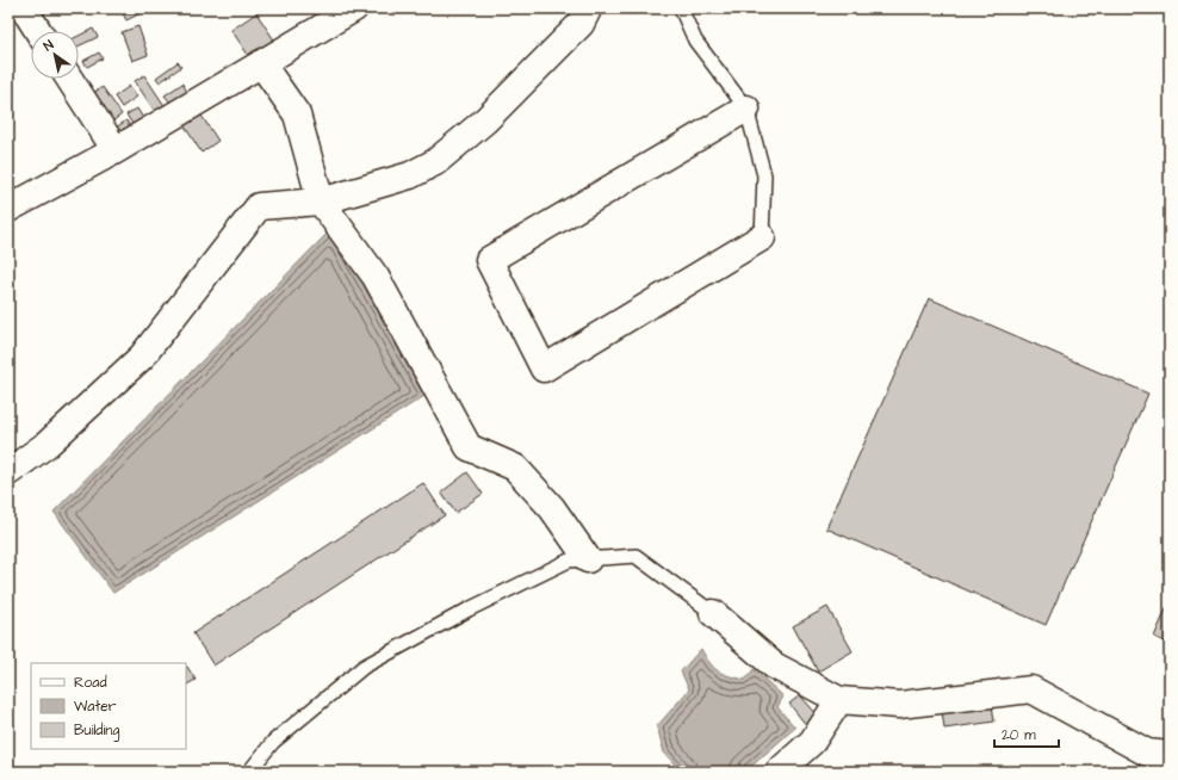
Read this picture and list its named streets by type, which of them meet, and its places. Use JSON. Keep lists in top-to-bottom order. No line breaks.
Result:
{"legend":["Road","Water","Building"],"scale_bar":"20 m","north":"top left"}
